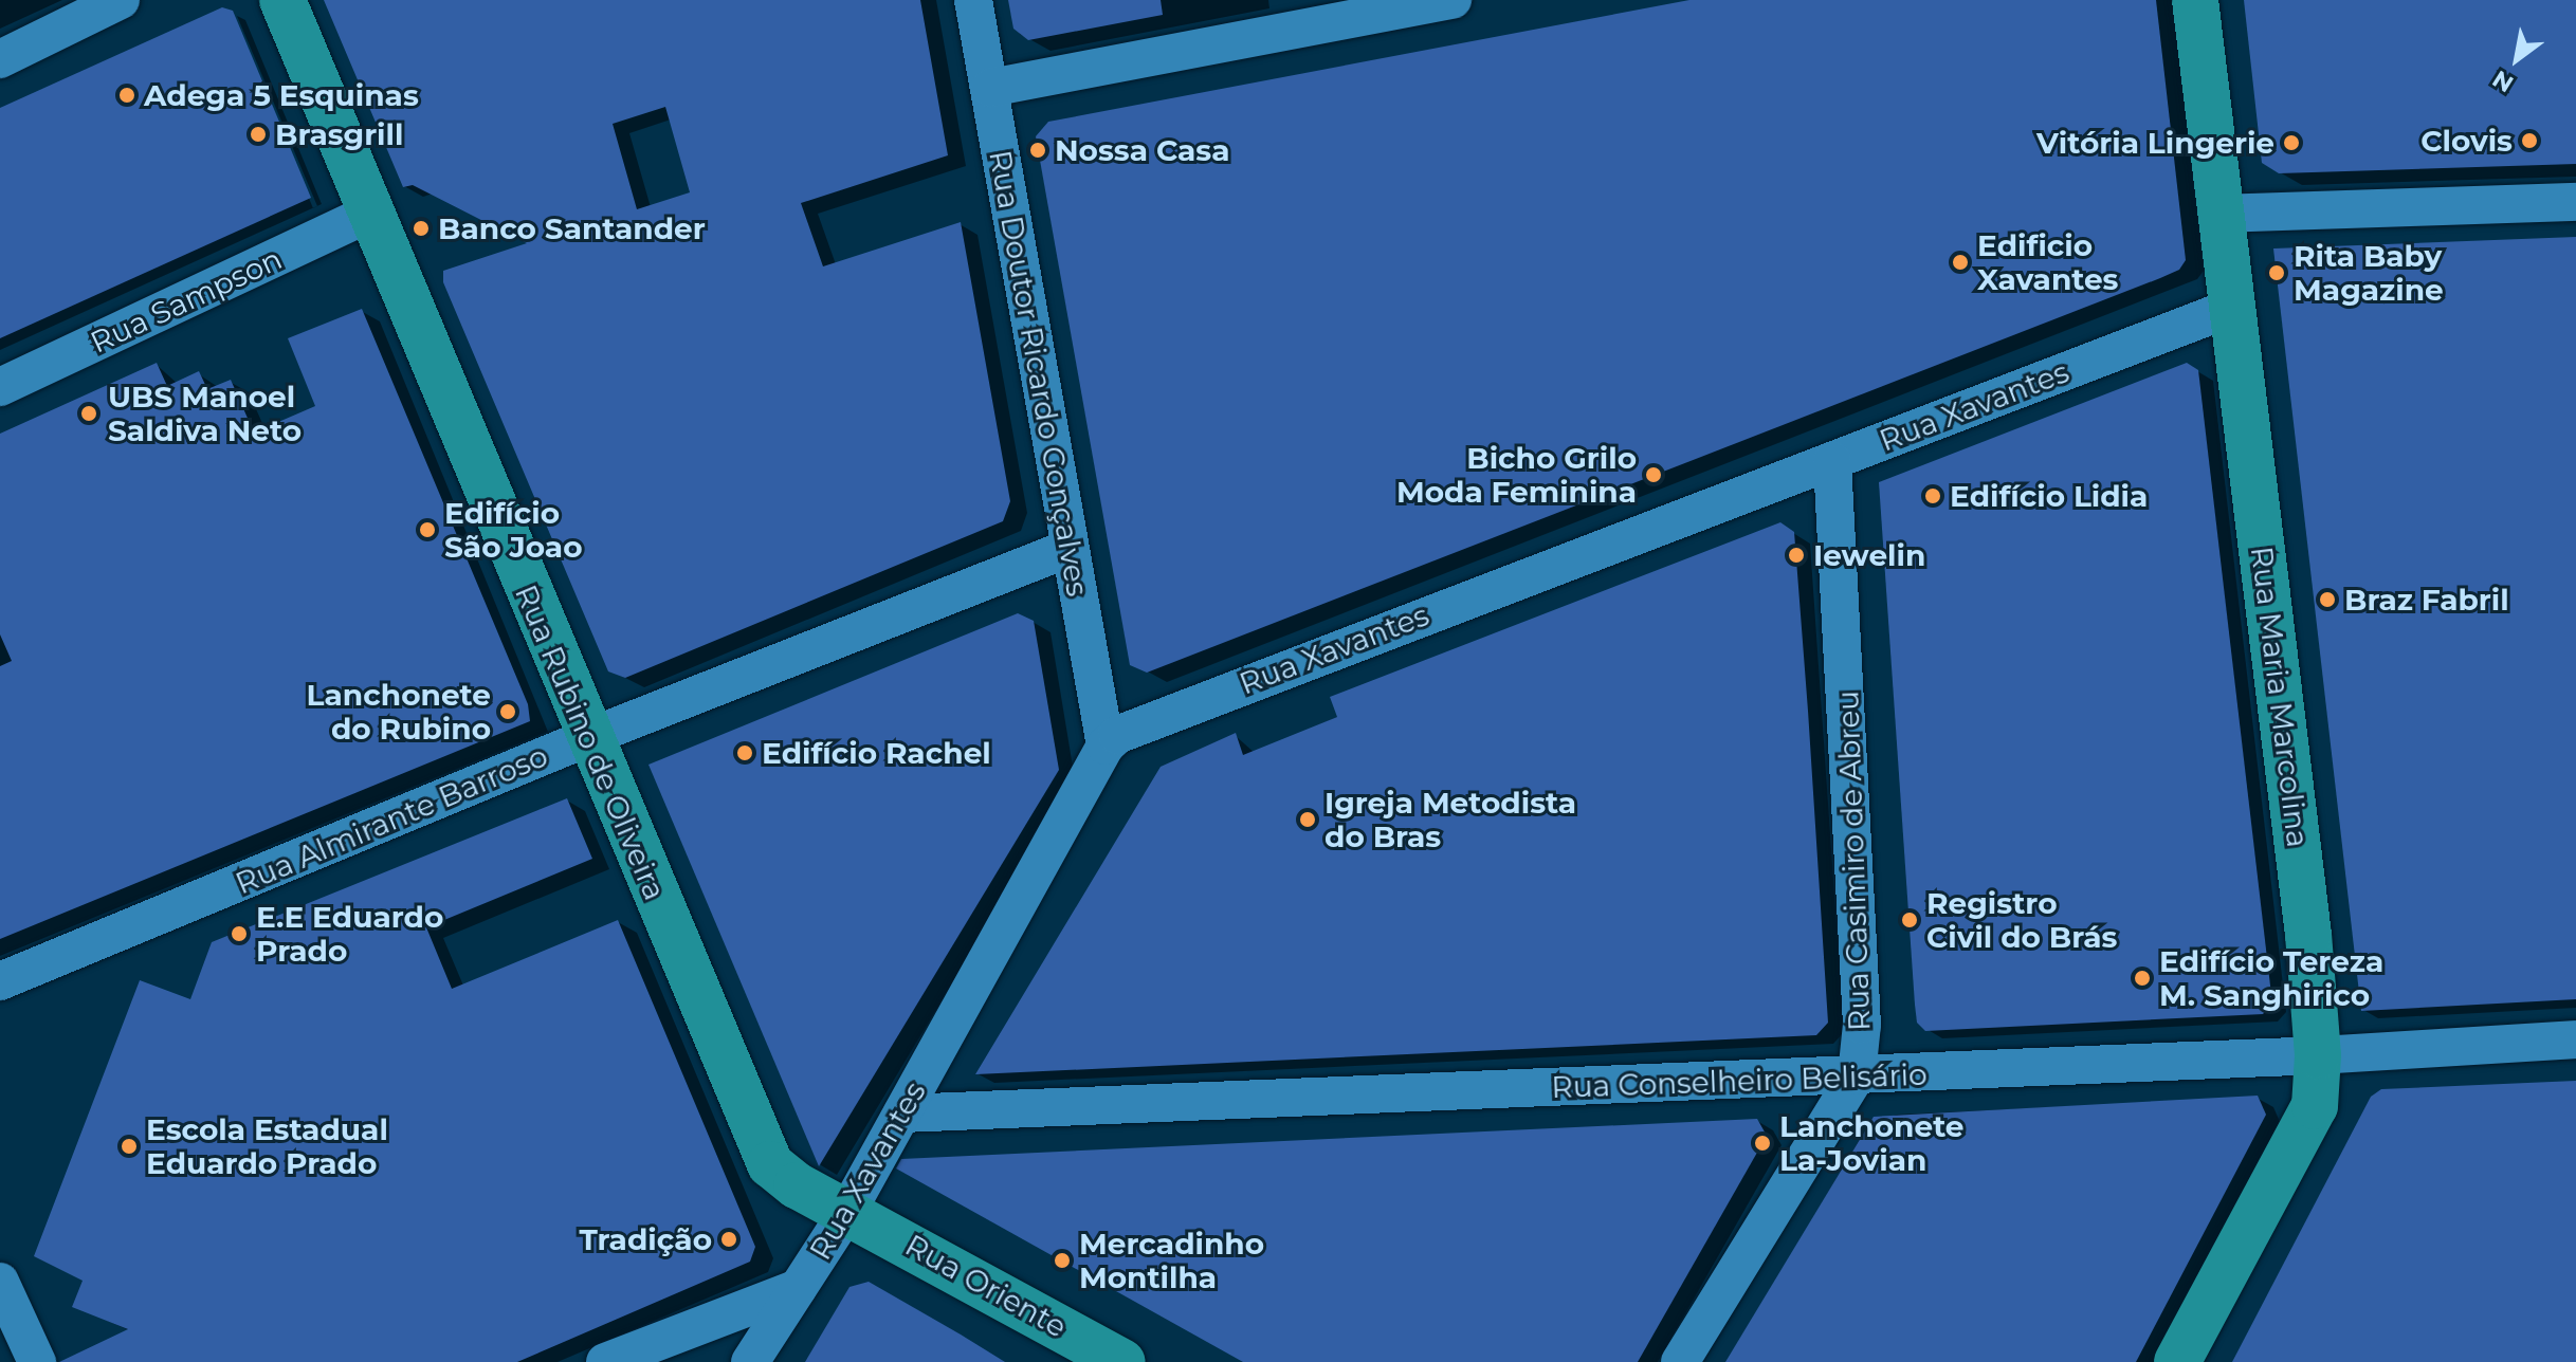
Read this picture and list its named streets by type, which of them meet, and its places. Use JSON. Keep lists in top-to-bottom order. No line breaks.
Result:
{"streets":{"main road":["Rua Maria Marcolina","Rua Rubino de Oliveira","Rua Oriente"],"street":["Rua Sampson","Rua Doutor Ricardo Gonçalves","Rua Xavantes","Rua Almirante Barroso","Rua Casimiro de Abreu","Rua Conselheiro Belisário"]},"crossings":[["Rua Sampson","Rua Rubino de Oliveira"],["Rua Doutor Ricardo Gonçalves","Rua Xavantes"],["Rua Doutor Ricardo Gonçalves","Rua Almirante Barroso"],["Rua Xavantes","Rua Maria Marcolina"],["Rua Xavantes","Rua Rubino de Oliveira"],["Rua Xavantes","Rua Casimiro de Abreu"],["Rua Xavantes","Rua Conselheiro Belisário"],["Rua Xavantes","Rua Oriente"],["Rua Maria Marcolina","Rua Conselheiro Belisário"],["Rua Rubino de Oliveira","Rua Almirante Barroso"],["Rua Rubino de Oliveira","Rua Oriente"],["Rua Casimiro de Abreu","Rua Conselheiro Belisário"]],"places":["Adega 5 Esquinas","Brasgrill","Clovis","Vitória Lingerie","Nossa Casa","Banco Santander","Edificio Xavantes","Rita Baby Magazine","UBS Manoel Saldiva Neto","Bicho Grilo Moda Feminina","Edifício Lidia","Edifício São Joao","Iewelin","Braz Fabril","Lanchonete do Rubino","Edifício Rachel","Igreja Metodista do Bras","Registro Civil do Brás","E.E Eduardo Prado","Edifício Tereza M. Sanghirico","Lanchonete La-Jovian","Escola Estadual Eduardo Prado","Tradição","Mercadinho Montilha"],"north":"bottom left"}
